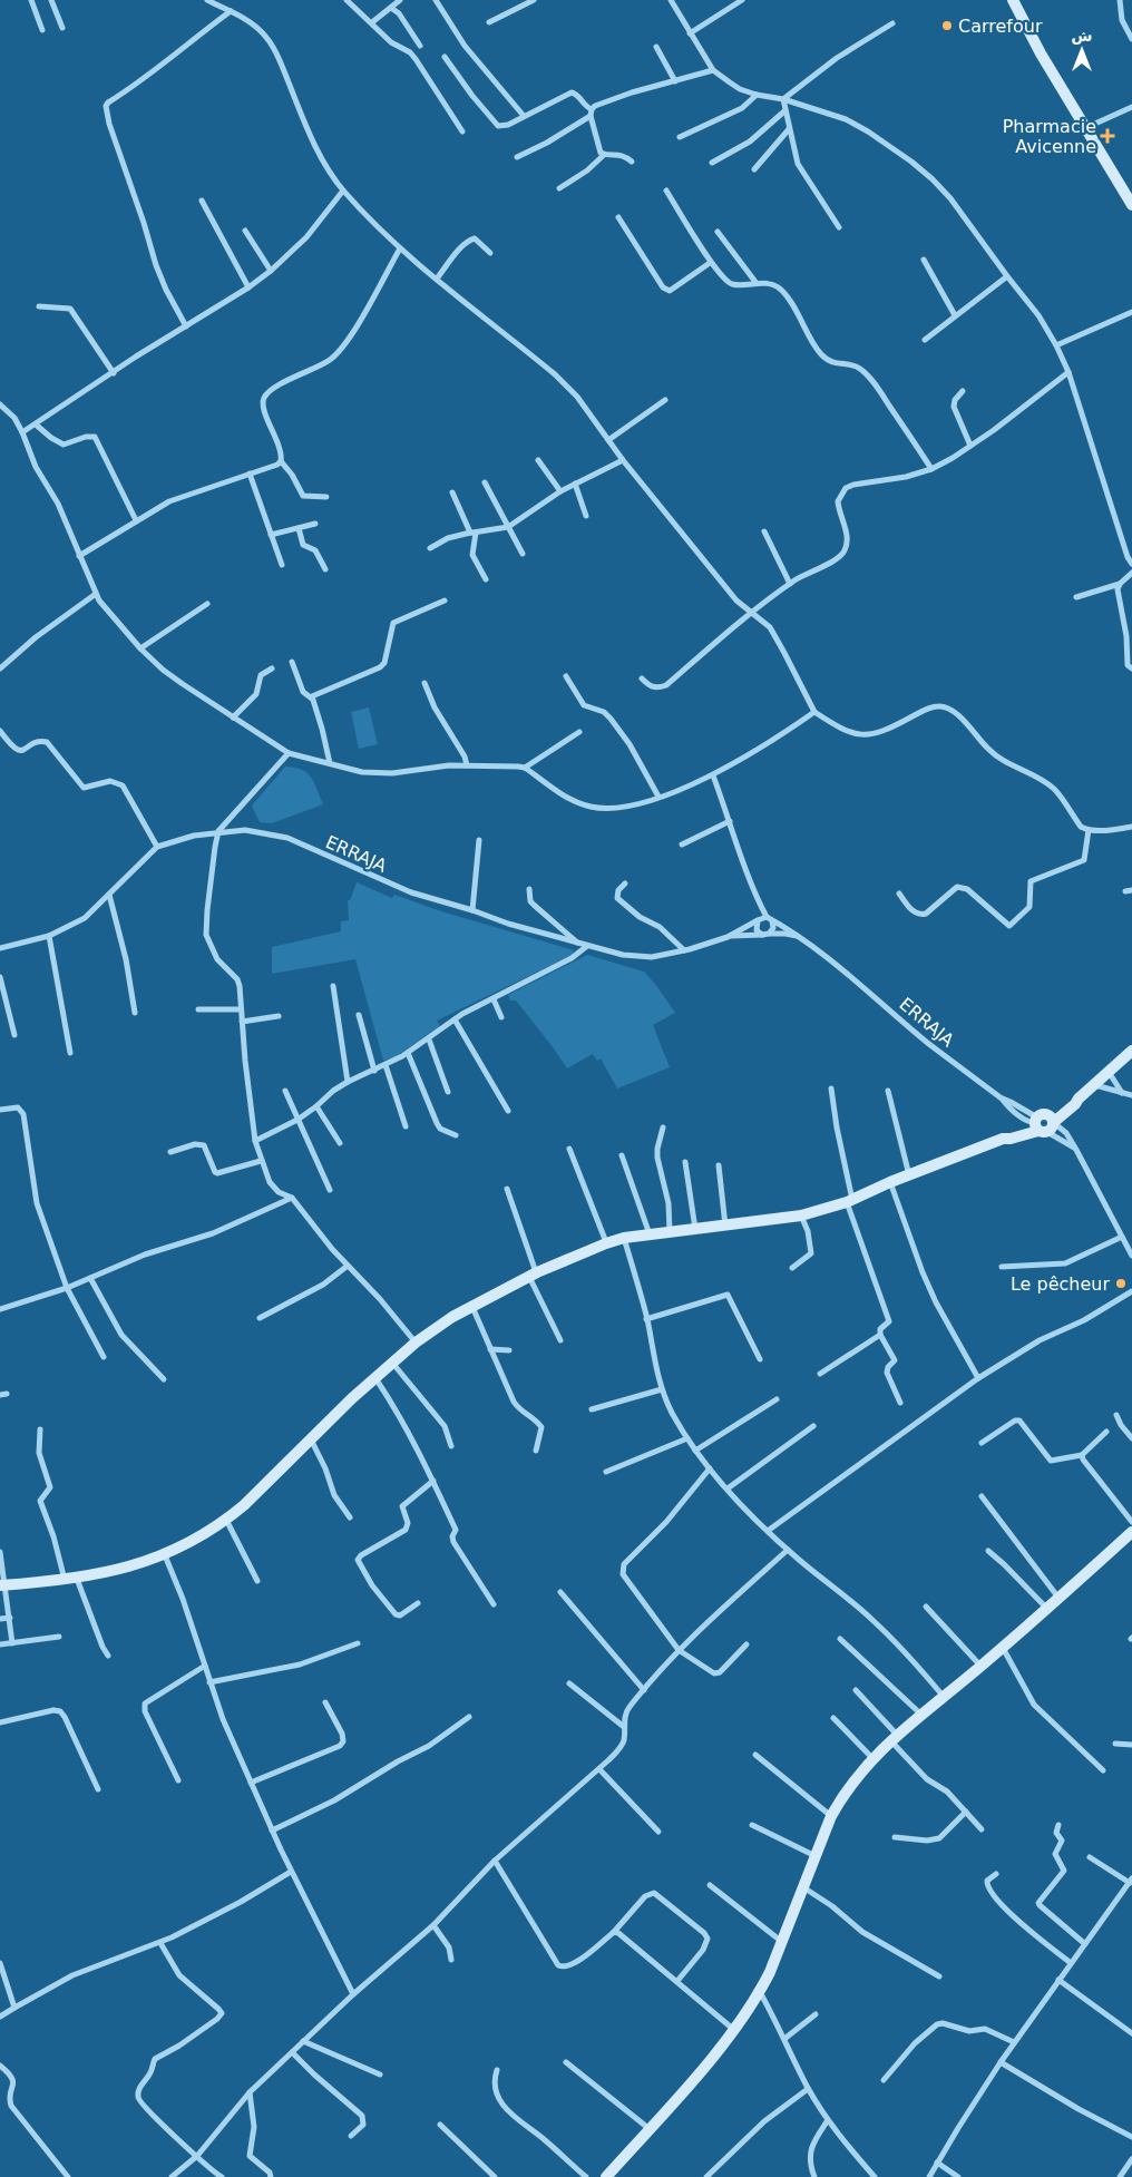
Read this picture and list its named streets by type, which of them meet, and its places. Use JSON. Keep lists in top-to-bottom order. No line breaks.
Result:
{"streets":{"street":["ERRAJA"]},"places":{"other":["Carrefour","Le pêcheur"],"health":["Pharmacie Avicenne"]},"north":"top"}
